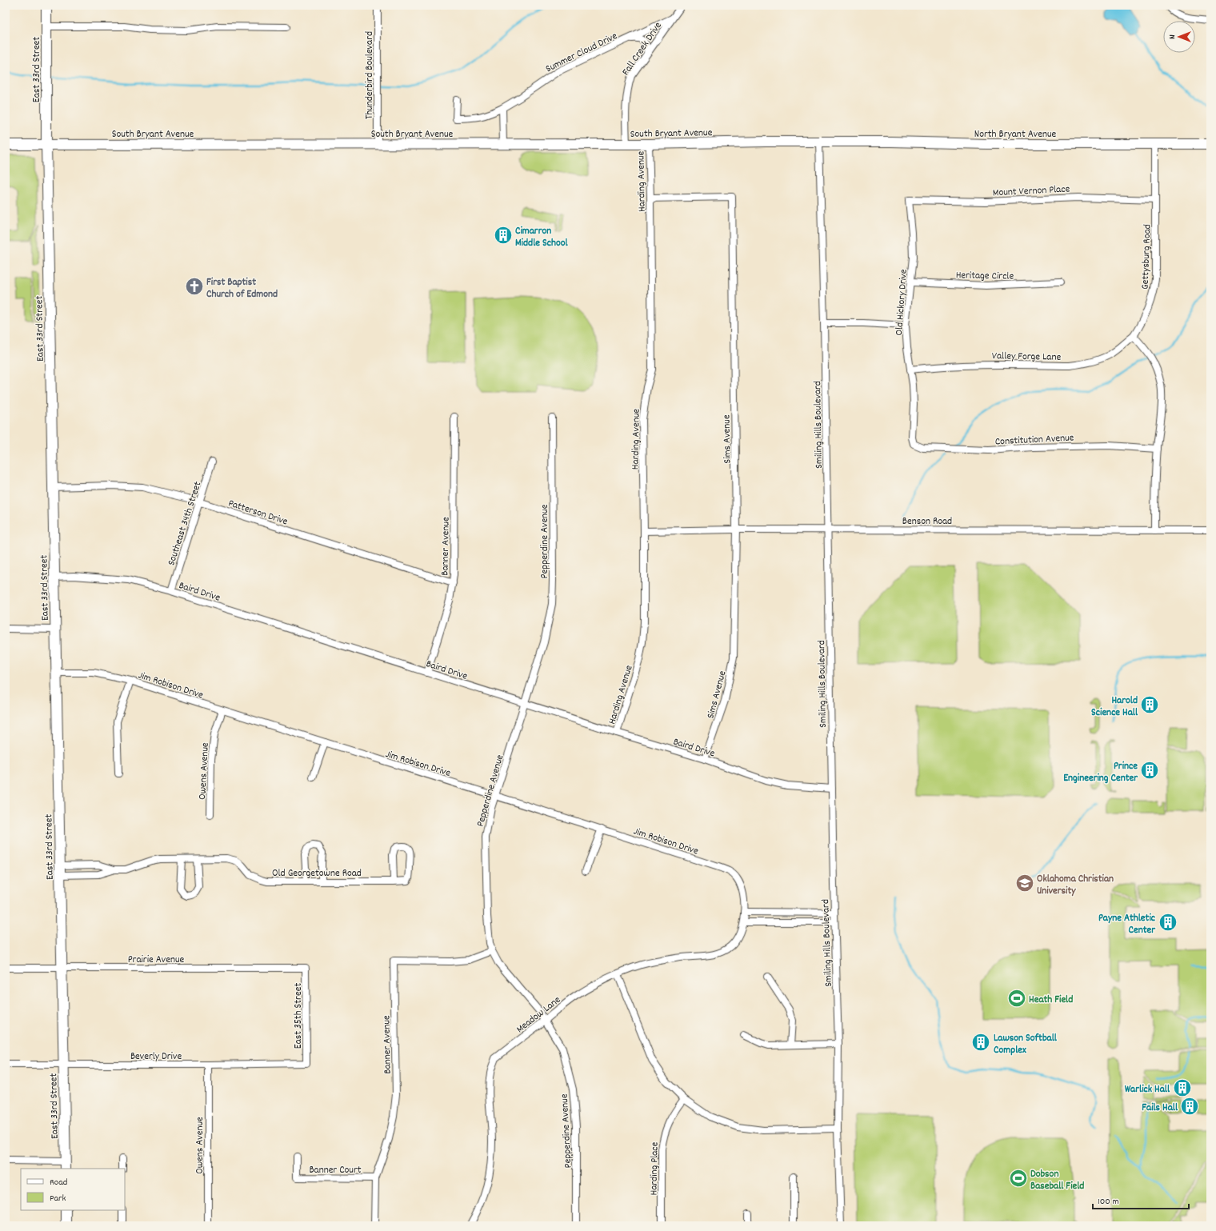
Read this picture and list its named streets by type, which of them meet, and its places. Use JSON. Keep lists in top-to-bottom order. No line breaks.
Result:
{"streets":{"street":["Fall Creek Drive","Summer Cloud Drive","East 33rd Street","Thunderbird Boulevard","South Bryant Avenue","North Bryant Avenue","Harding Avenue","Mount Vernon Place","Gettysburg Road","Heritage Circle","Old Hickory Drive","Valley Forge Lane","Smiling Hills Boulevard","Constitution Avenue","Sims Avenue","Patterson Drive","Benson Road","Southeast 34th Street","Pepperdine Avenue","Banner Avenue","Baird Drive","Jim Robison Drive","Owens Avenue","Old Georgetowne Road","Prairie Avenue","Meadow Lane","East 35th Street","Beverly Drive","Banner Court","Harding Place"]},"crossings":[["Fall Creek Drive","Summer Cloud Drive"],["Fall Creek Drive","South Bryant Avenue"],["East 33rd Street","South Bryant Avenue"],["East 33rd Street","Patterson Drive"],["East 33rd Street","Baird Drive"],["East 33rd Street","Jim Robison Drive"],["East 33rd Street","Old Georgetowne Road"],["East 33rd Street","Prairie Avenue"],["East 33rd Street","Beverly Drive"],["Thunderbird Boulevard","South Bryant Avenue"],["South Bryant Avenue","North Bryant Avenue"],["South Bryant Avenue","Harding Avenue"],["South Bryant Avenue","Smiling Hills Boulevard"],["North Bryant Avenue","Gettysburg Road"],["North Bryant Avenue","Smiling Hills Boulevard"],["Harding Avenue","Sims Avenue"],["Harding Avenue","Benson Road"],["Harding Avenue","Baird Drive"],["Mount Vernon Place","Gettysburg Road"],["Mount Vernon Place","Old Hickory Drive"],["Gettysburg Road","Valley Forge Lane"],["Heritage Circle","Old Hickory Drive"],["Old Hickory Drive","Valley Forge Lane"],["Old Hickory Drive","Constitution Avenue"],["Smiling Hills Boulevard","Benson Road"],["Smiling Hills Boulevard","Baird Drive"],["Sims Avenue","Benson Road"],["Sims Avenue","Baird Drive"],["Patterson Drive","Southeast 34th Street"],["Patterson Drive","Banner Avenue"],["Southeast 34th Street","Baird Drive"],["Pepperdine Avenue","Banner Avenue"],["Pepperdine Avenue","Baird Drive"],["Pepperdine Avenue","Jim Robison Drive"],["Pepperdine Avenue","Meadow Lane"],["Banner Avenue","Baird Drive"],["Banner Avenue","Banner Court"],["Jim Robison Drive","Owens Avenue"],["Jim Robison Drive","Meadow Lane"],["Owens Avenue","Beverly Drive"],["Prairie Avenue","East 35th Street"],["East 35th Street","Beverly Drive"]],"places":{"building":["Cimarron Middle School","Harold Science Hall","Prince Engineering Center","Payne Athletic Center","Lawson Softball Complex","Warlick Hall","Fails Hall"],"church":["First Baptist Church of Edmond"],"school or university":["Oklahoma Christian University"],"sports":["Heath Field","Dobson Baseball Field"]},"legend":["Road","Park"],"scale_bar":"100 m","north":"left"}
